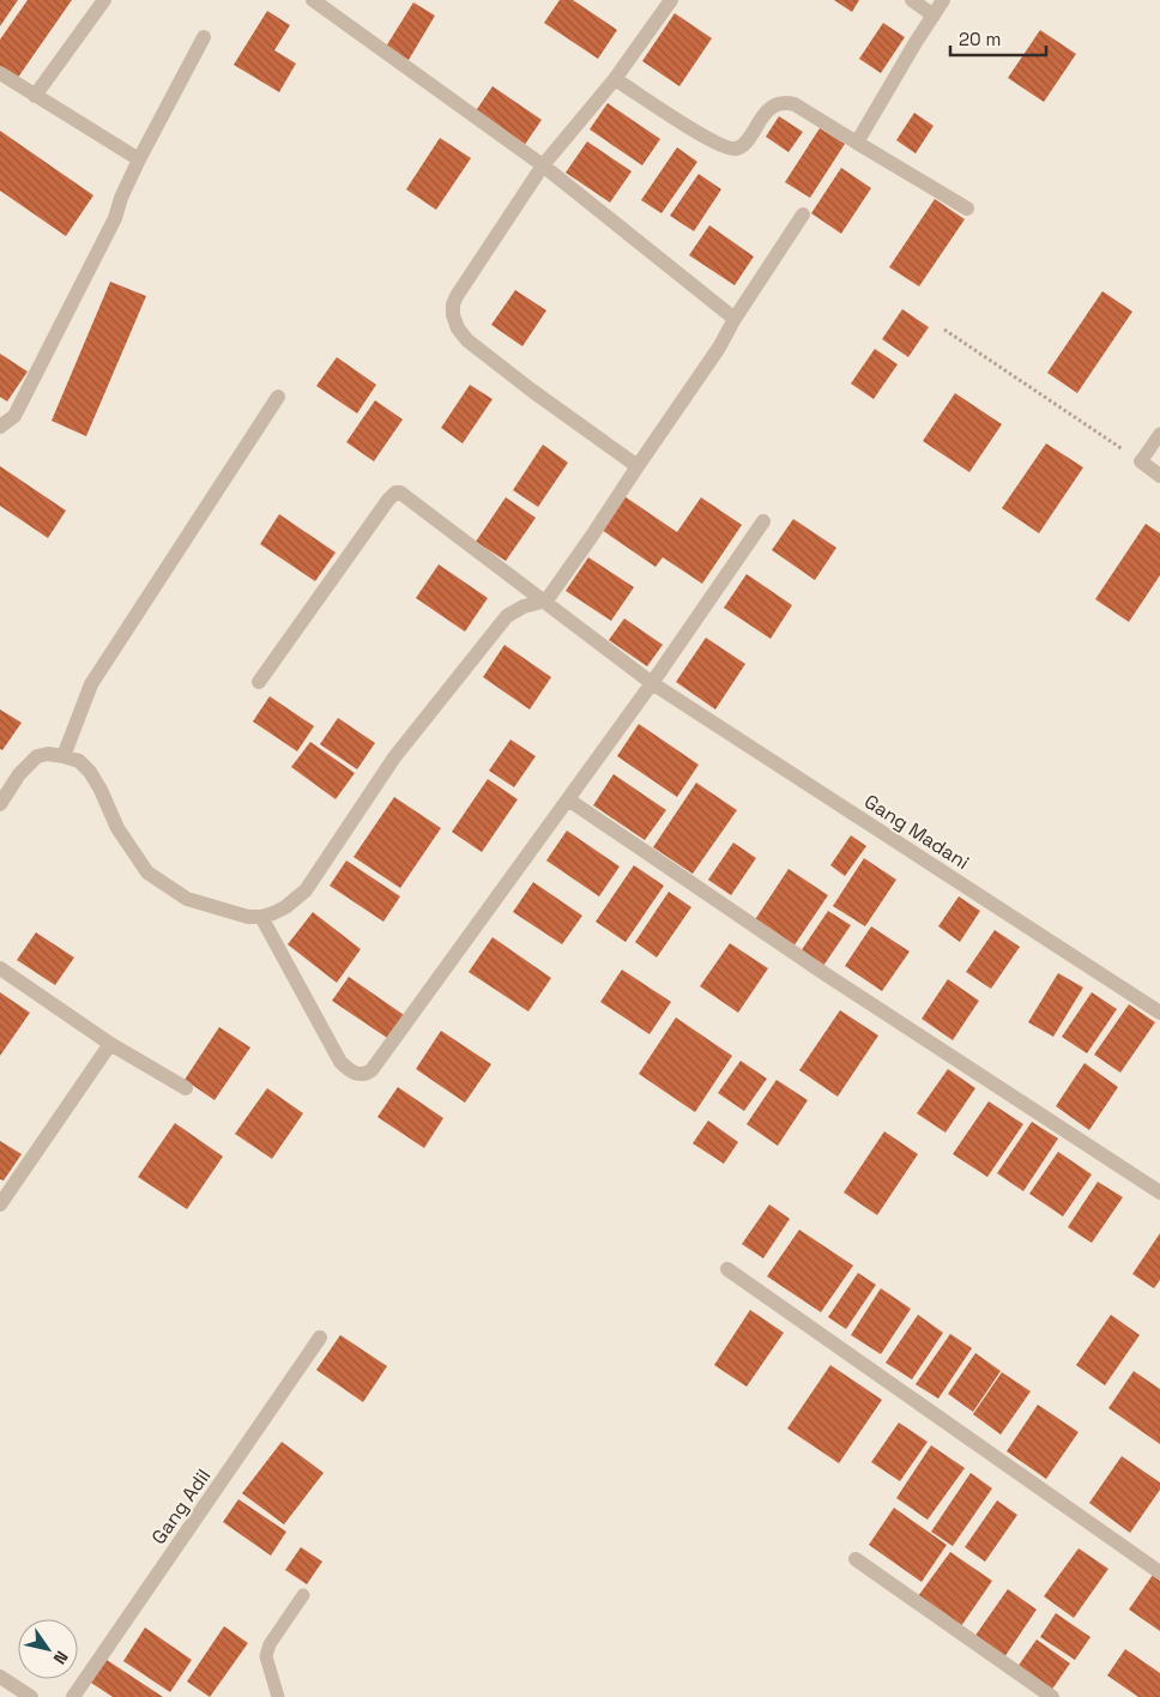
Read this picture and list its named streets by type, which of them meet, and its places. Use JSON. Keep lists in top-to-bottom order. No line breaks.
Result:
{"streets":{"street":["Gang Madani","Gang Adil"]},"scale_bar":"20 m","north":"bottom right"}
